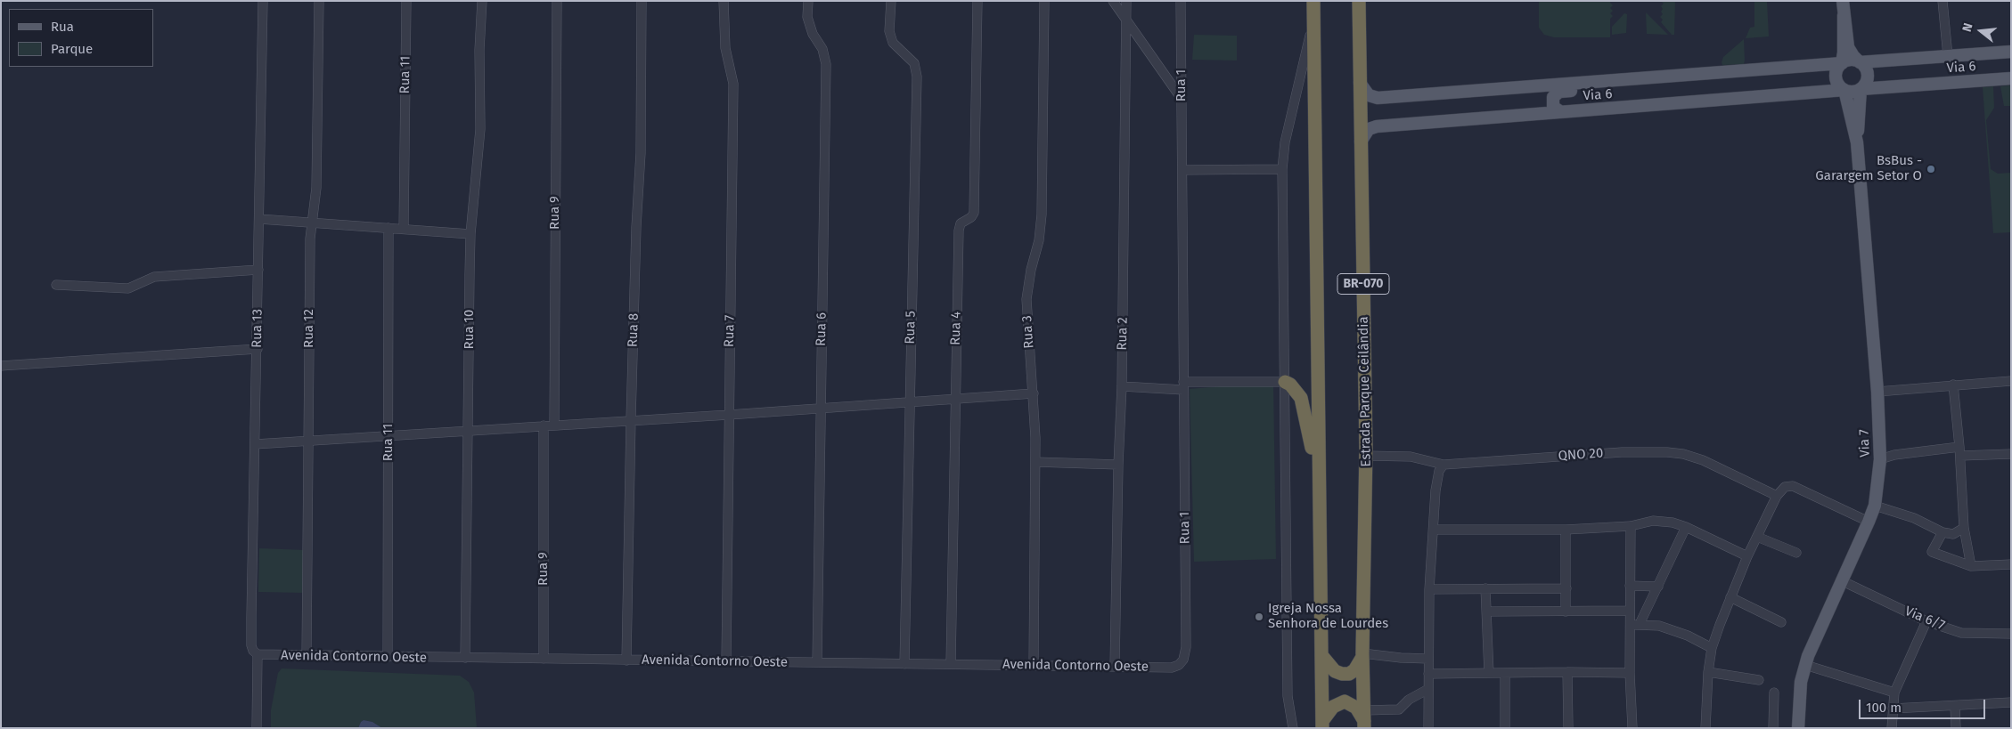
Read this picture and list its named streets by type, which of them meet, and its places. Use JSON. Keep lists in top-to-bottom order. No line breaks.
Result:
{"streets":{"highway":["BR-070","Estrada Parque Ceilândia"],"main road":["Via 6","Via 7"],"street":["Rua 11","Rua 1","Rua 9","Rua 5","Rua 13","Rua 12","Rua 4","Rua 10","Rua 6","Rua 8","Rua 7","Rua 3","Rua 2","QNO 20","Via 6/7","Avenida Contorno Oeste"]},"crossings":[["Via 6","Estrada Parque Ceilândia"],["Via 6","Via 7"],["Rua 11","Avenida Contorno Oeste"],["Rua 1","Avenida Contorno Oeste"],["Rua 9","Avenida Contorno Oeste"],["Rua 5","Avenida Contorno Oeste"],["Rua 13","Avenida Contorno Oeste"],["Rua 12","Avenida Contorno Oeste"],["Rua 4","Avenida Contorno Oeste"],["Rua 10","Avenida Contorno Oeste"],["Rua 6","Avenida Contorno Oeste"],["Rua 8","Avenida Contorno Oeste"],["Rua 7","Avenida Contorno Oeste"],["Rua 3","Avenida Contorno Oeste"],["Rua 2","Avenida Contorno Oeste"],["Estrada Parque Ceilândia","QNO 20"],["Via 7","Via 6/7"]],"places":["BsBus - Garargem Setor O","Igreja Nossa Senhora de Lourdes"],"legend":["Rua","Parque"],"scale_bar":"100 m","north":"left"}
